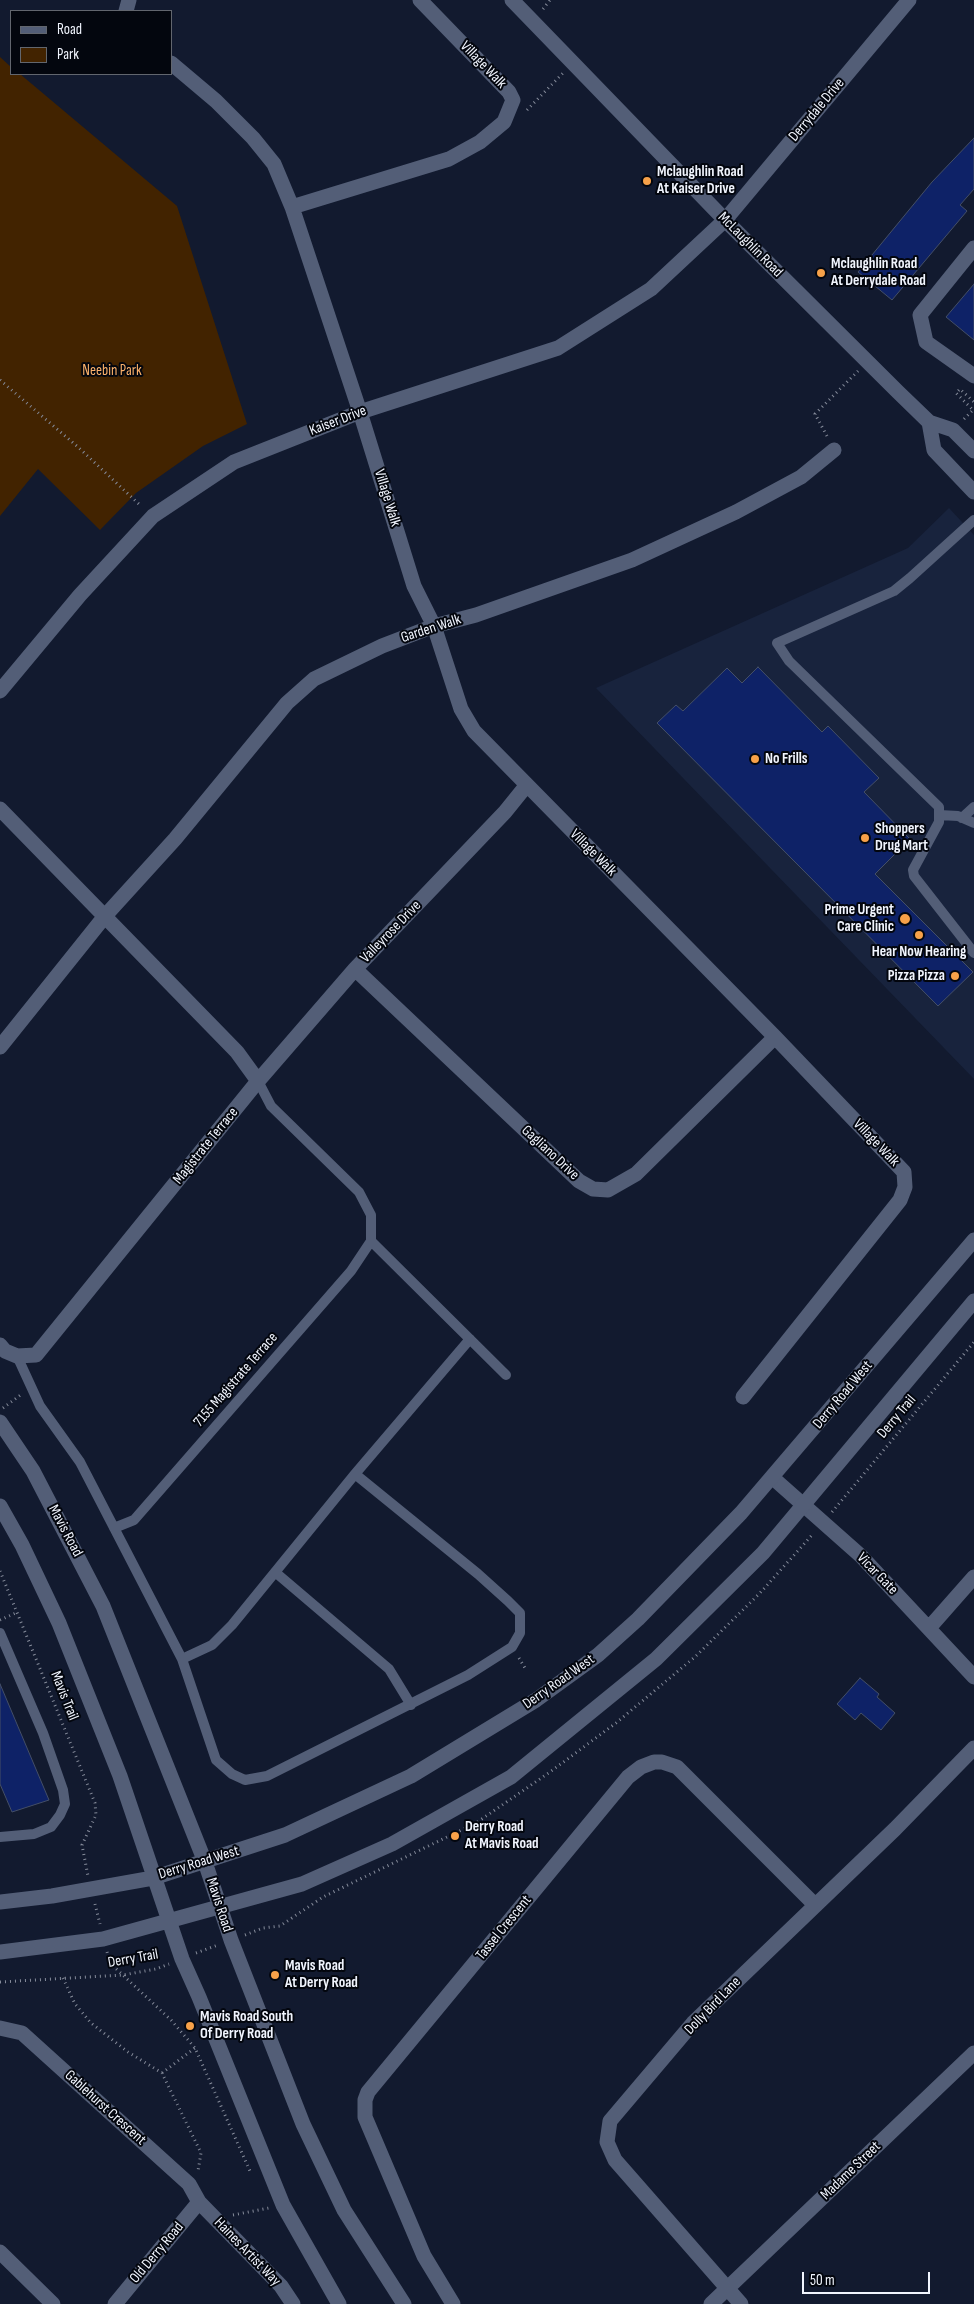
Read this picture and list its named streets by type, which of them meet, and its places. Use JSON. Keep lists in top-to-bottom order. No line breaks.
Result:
{"streets":{"street":["Village Walk","Derrydale Drive","McLaughlin Road","Kaiser Drive","Garden Walk","Valleyrose Drive","Magistrate Terrace","Gagliano Drive","Derry Road West","Mavis Road","Vicar Gate","Tassel Crescent","Dolly Bird Lane","Gablehurst Crescent","Madame Street","Haines Artist Way","Old Derry Road"],"lane":["7155 Magistrate Terrace"],"path":["Derry Trail","Mavis Trail"]},"crossings":[["Village Walk","Kaiser Drive"],["Village Walk","Garden Walk"],["Village Walk","Valleyrose Drive"],["Village Walk","Gagliano Drive"],["Derrydale Drive","McLaughlin Road"],["Derrydale Drive","Kaiser Drive"],["McLaughlin Road","Kaiser Drive"],["Valleyrose Drive","Magistrate Terrace"],["Valleyrose Drive","Gagliano Drive"],["Derry Road West","Mavis Road"],["Derry Road West","Vicar Gate"],["Derry Road West","Mavis Trail"],["Derry Trail","Mavis Road"],["Derry Trail","Mavis Trail"],["Tassel Crescent","Dolly Bird Lane"],["Dolly Bird Lane","Madame Street"],["Gablehurst Crescent","Haines Artist Way"],["Gablehurst Crescent","Old Derry Road"],["Haines Artist Way","Old Derry Road"]],"parks":["Neebin Park"],"places":["Mclaughlin Road At Kaiser Drive","Mclaughlin Road At Derrydale Road","No Frills","Shoppers Drug Mart","Prime Urgent Care Clinic","Hear Now Hearing","Pizza Pizza","Derry Road At Mavis Road","Mavis Road At Derry Road","Mavis Road South Of Derry Road"],"legend":["Road","Park"],"scale_bar":"50 m"}
